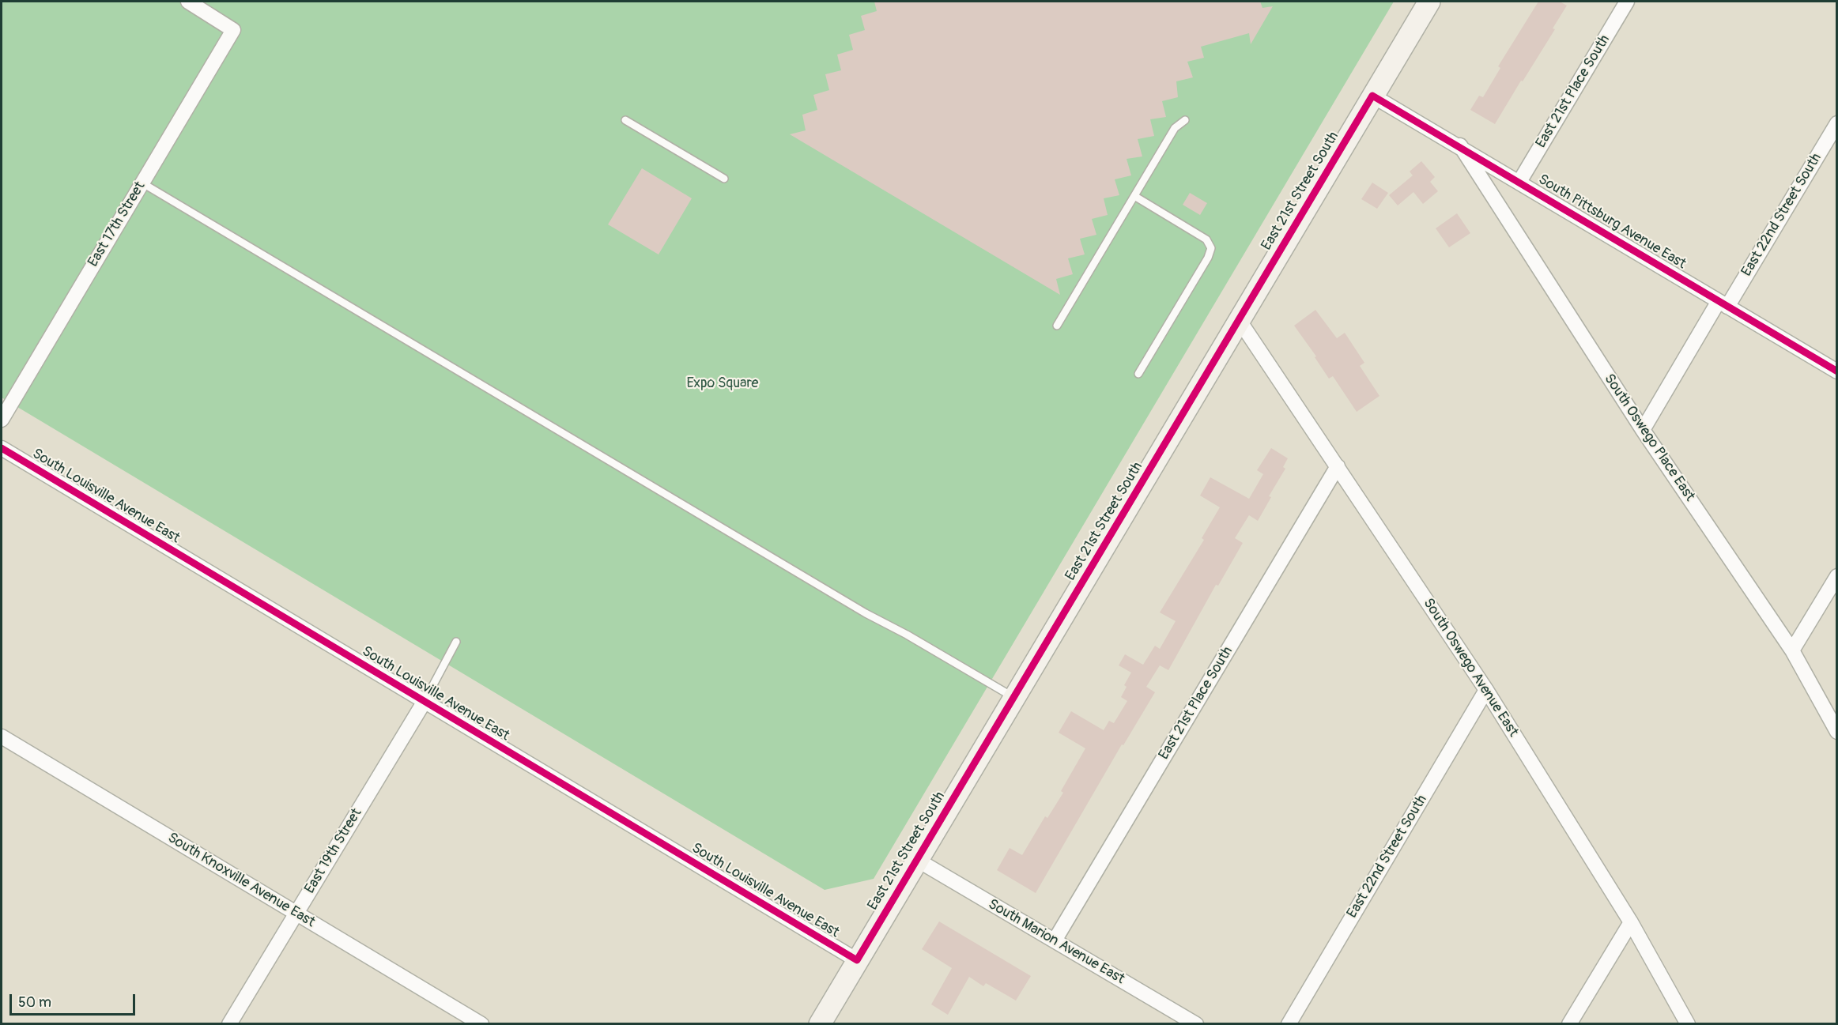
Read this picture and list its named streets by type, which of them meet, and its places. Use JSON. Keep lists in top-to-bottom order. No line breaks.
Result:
{"streets":{"main road":["East 21st Street South"],"street":["East 21st Place South","East 22nd Street South","South Pittsburg Avenue East","East 17th Street","South Oswego Place East","South Louisville Avenue East","South Oswego Avenue East","East 19th Street","South Knoxville Avenue East","South Marion Avenue East"]},"crossings":[["East 21st Place South","South Pittsburg Avenue East"],["East 21st Place South","South Oswego Avenue East"],["East 21st Place South","South Marion Avenue East"],["East 21st Street South","South Pittsburg Avenue East"],["East 21st Street South","South Louisville Avenue East"],["East 21st Street South","South Oswego Avenue East"],["East 21st Street South","South Marion Avenue East"],["East 22nd Street South","South Pittsburg Avenue East"],["East 22nd Street South","South Oswego Place East"],["East 22nd Street South","South Oswego Avenue East"],["South Pittsburg Avenue East","South Oswego Place East"],["South Louisville Avenue East","East 19th Street"],["East 19th Street","South Knoxville Avenue East"]],"parks":["Expo Square"],"scale_bar":"50 m"}
